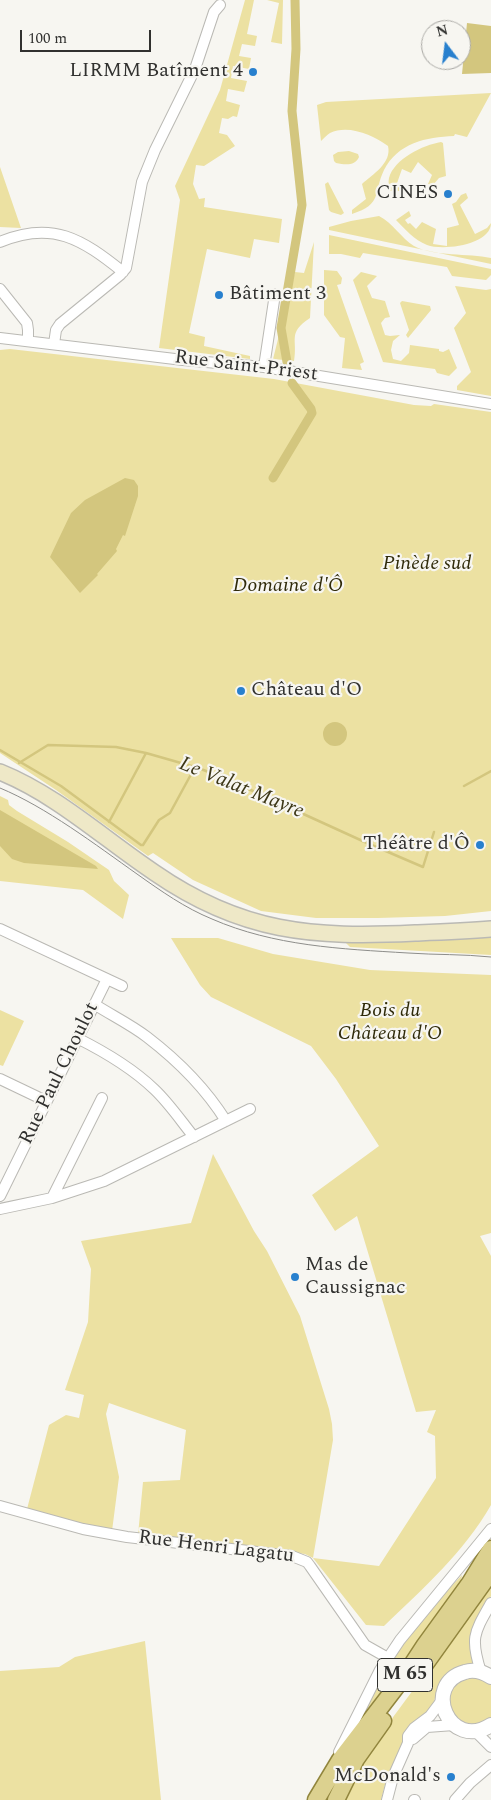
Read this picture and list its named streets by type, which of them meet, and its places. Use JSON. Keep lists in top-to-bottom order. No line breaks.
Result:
{"streets":{"main road":["M 65"],"street":["Rue Saint-Priest","Rue Paul Choulot","Rue Henri Lagatu"]},"water":["Le Valat Mayre"],"parks":["Pinède sud","Domaine d'Ô","Bois du Château d'O"],"places":["LIRMM Batîment 4","CINES","Bâtiment 3","Château d'O","Théâtre d'Ô","Mas de Caussignac","McDonald's"],"scale_bar":"100 m","north":"top"}
